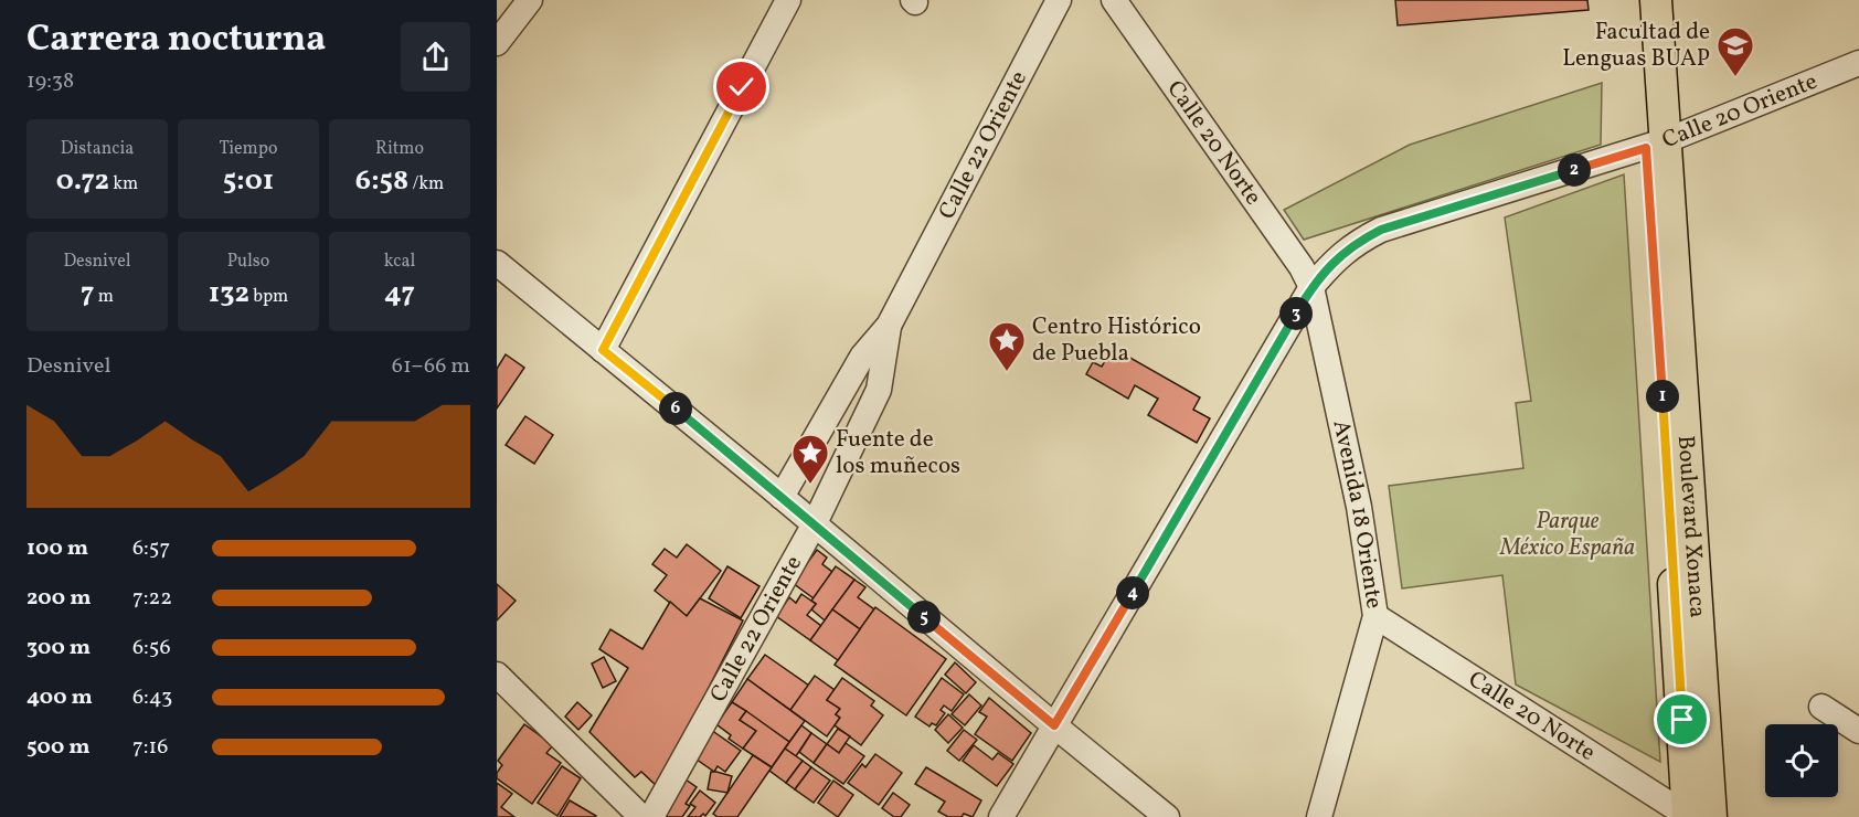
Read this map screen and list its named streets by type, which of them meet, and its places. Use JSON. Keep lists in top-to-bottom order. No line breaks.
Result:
{"streets":{"main road":["Boulevard Xonaca"],"street":["Calle 20 Oriente","Calle 20 Norte","Calle 22 Oriente","Avenida 18 Oriente"]},"crossings":[["Calle 20 Oriente","Calle 20 Norte"],["Calle 20 Oriente","Avenida 18 Oriente"],["Calle 20 Oriente","Boulevard Xonaca"],["Calle 20 Norte","Avenida 18 Oriente"],["Calle 20 Norte","Boulevard Xonaca"]],"parks":["Parque México España"],"places":{"school or university":["Facultad de Lenguas BUAP"],"place":["Centro Histórico de Puebla","Fuente de los muñecos"]},"page":{"heading":["Carrera nocturna","19:38"],"stats":[["Distancia","0.72 km"],["Tiempo","5:01"],["Ritmo","6:58 /km"],["Desnivel","7 m"],["Pulso","132 bpm"],["kcal","47"]],"pins":["2","3","1","6","4","5"],"chart":["Desnivel","61–66 m"],"list":[{"name":"100 m","note":"6:57"},{"name":"200 m","note":"7:22"},{"name":"300 m","note":"6:56"},{"name":"400 m","note":"6:43"},{"name":"500 m","note":"7:16"}]}}
